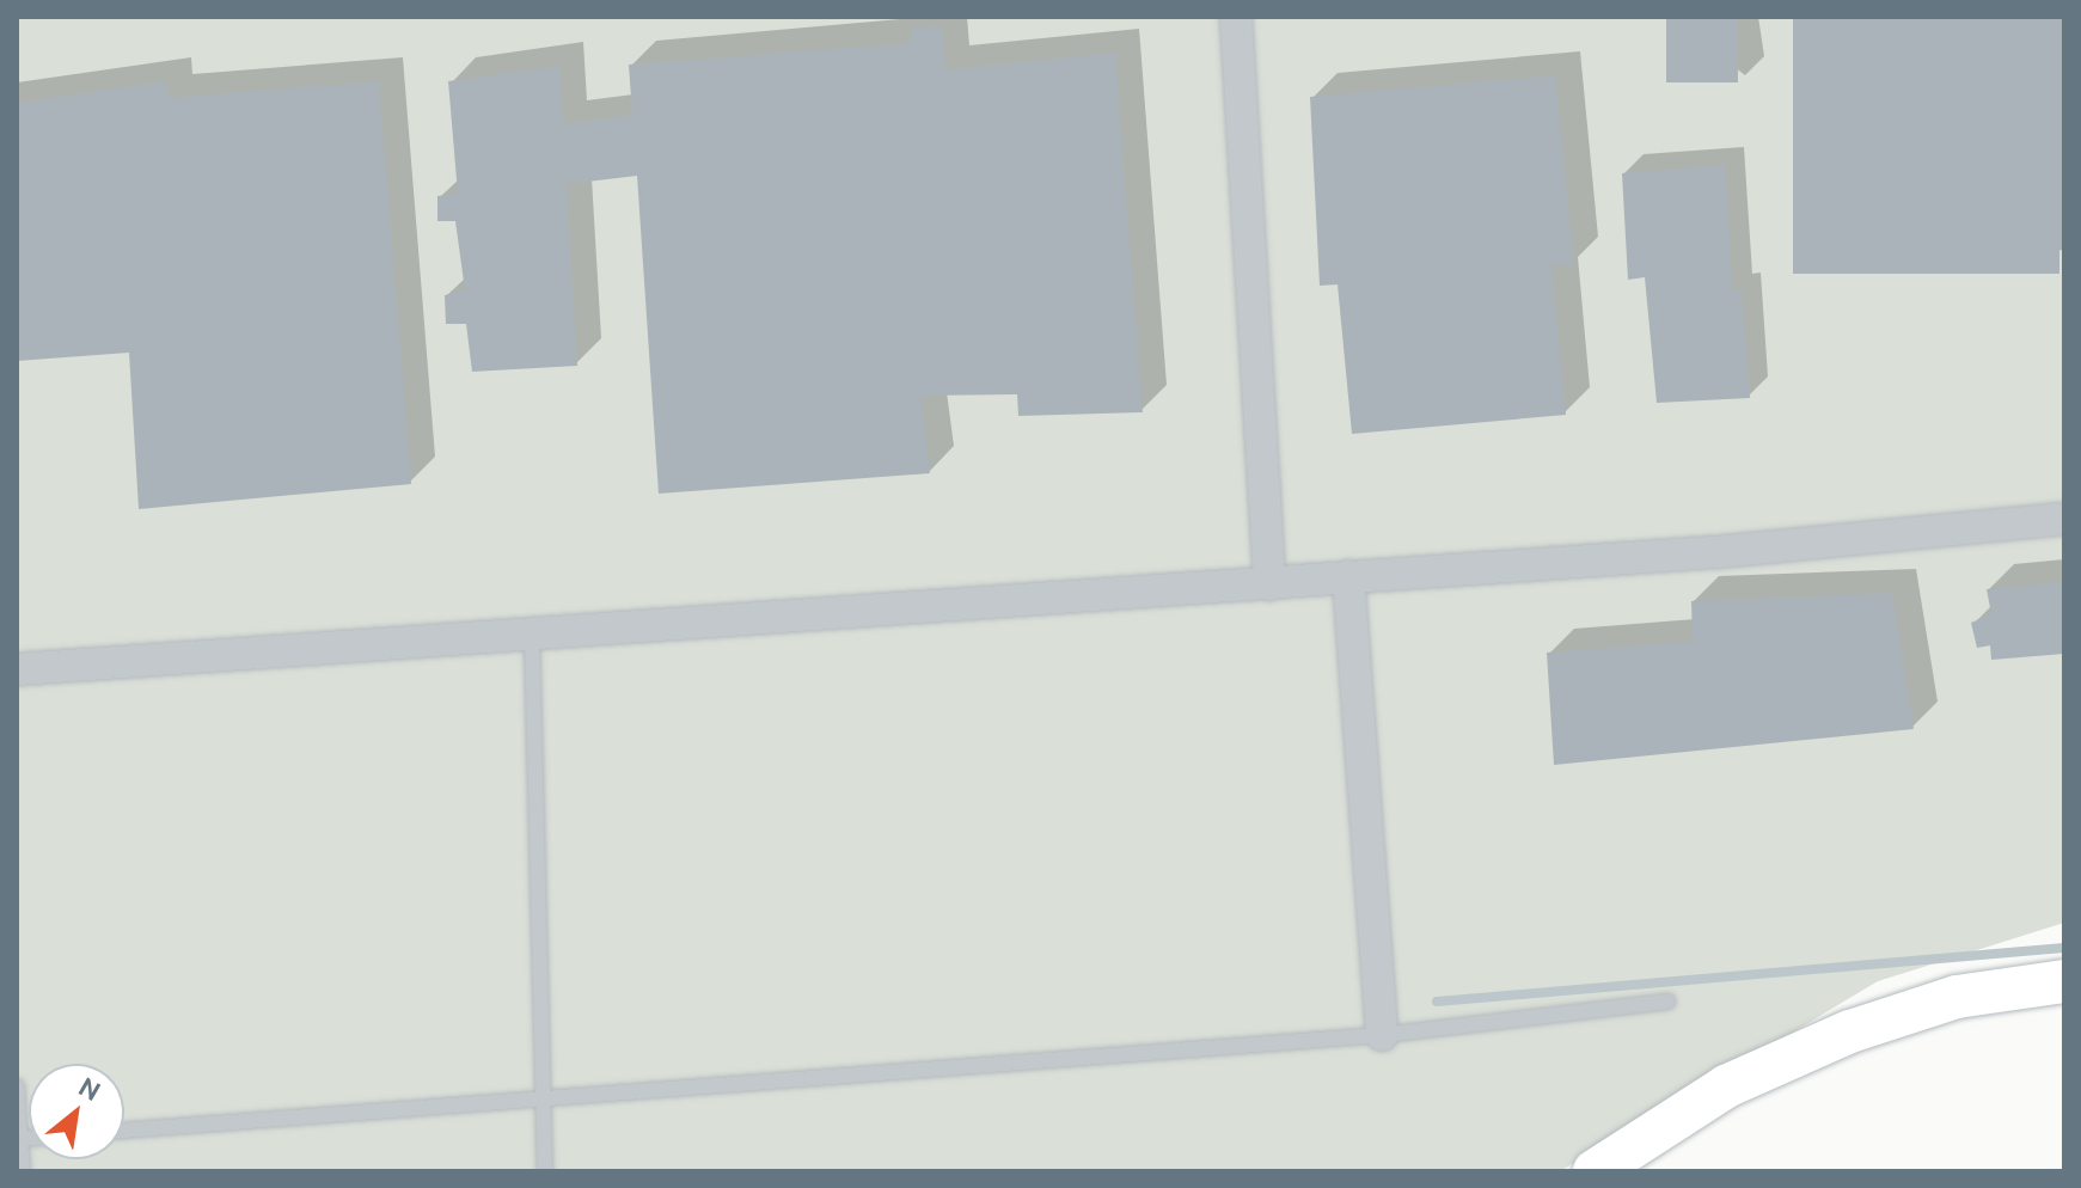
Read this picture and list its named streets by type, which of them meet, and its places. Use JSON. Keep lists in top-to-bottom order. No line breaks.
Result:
{"north":"top right"}
